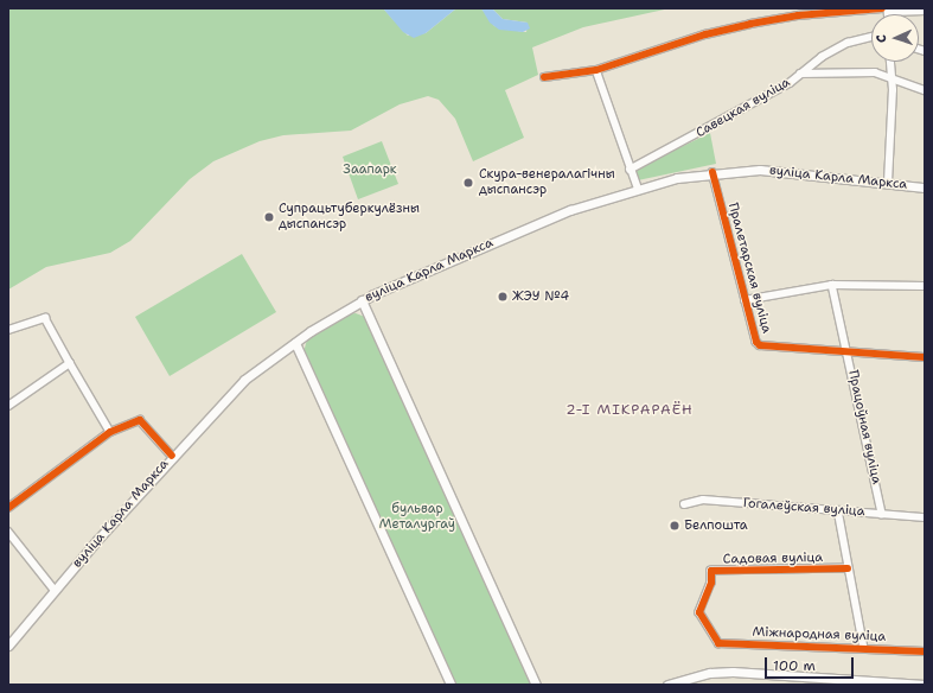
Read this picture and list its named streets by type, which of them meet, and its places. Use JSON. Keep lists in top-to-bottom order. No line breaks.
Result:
{"streets":{"main road":["вуліца Карла Маркса"],"street":["Савецкая вуліца","Пралетарская вуліца","Працоўная вуліца","Гогалеўская вуліца","Садовая вуліца","Міжнародная вуліца"]},"crossings":[["вуліца Карла Маркса","Пралетарская вуліца"],["Пралетарская вуліца","Працоўная вуліца"],["Працоўная вуліца","Гогалеўская вуліца"],["Садовая вуліца","Міжнародная вуліца"]],"districts":["2-І МІКРАРАЁН"],"parks":["Заапарк","бульвар Металургаў"],"places":["Скура-венералагічны дыспансэр","Супрацьтуберкулёзны дыспансэр","ЖЭУ №4","Белпошта"],"scale_bar":"100 m","north":"left"}
